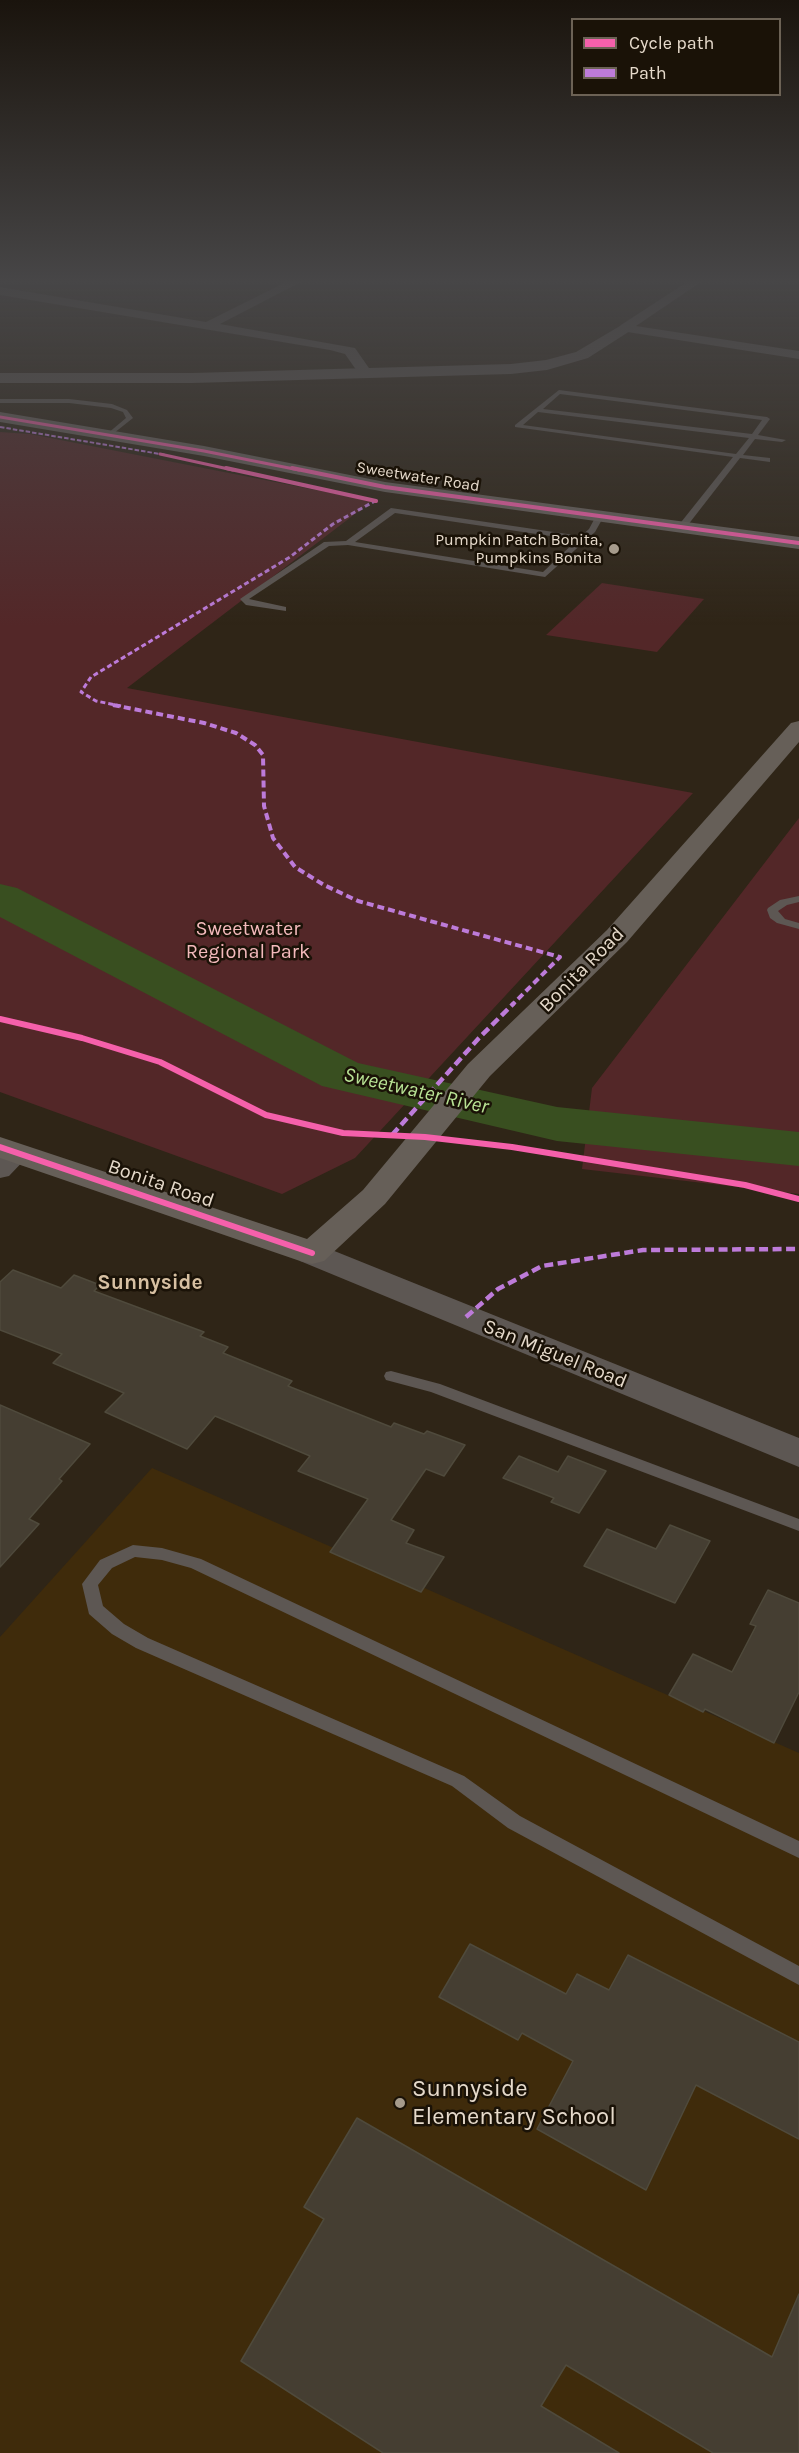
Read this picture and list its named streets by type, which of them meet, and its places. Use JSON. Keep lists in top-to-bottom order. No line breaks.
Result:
{"streets":{"main road":["Sweetwater Road","Bonita Road"],"street":["San Miguel Road"]},"crossings":[["Bonita Road","San Miguel Road"]],"districts":["Sunnyside"],"water":["Sweetwater River"],"parks":["Sweetwater Regional Park"],"places":["Pumpkin Patch Bonita, Pumpkins Bonita","Sunnyside Elementary School"],"legend":["Cycle path","Path"]}
